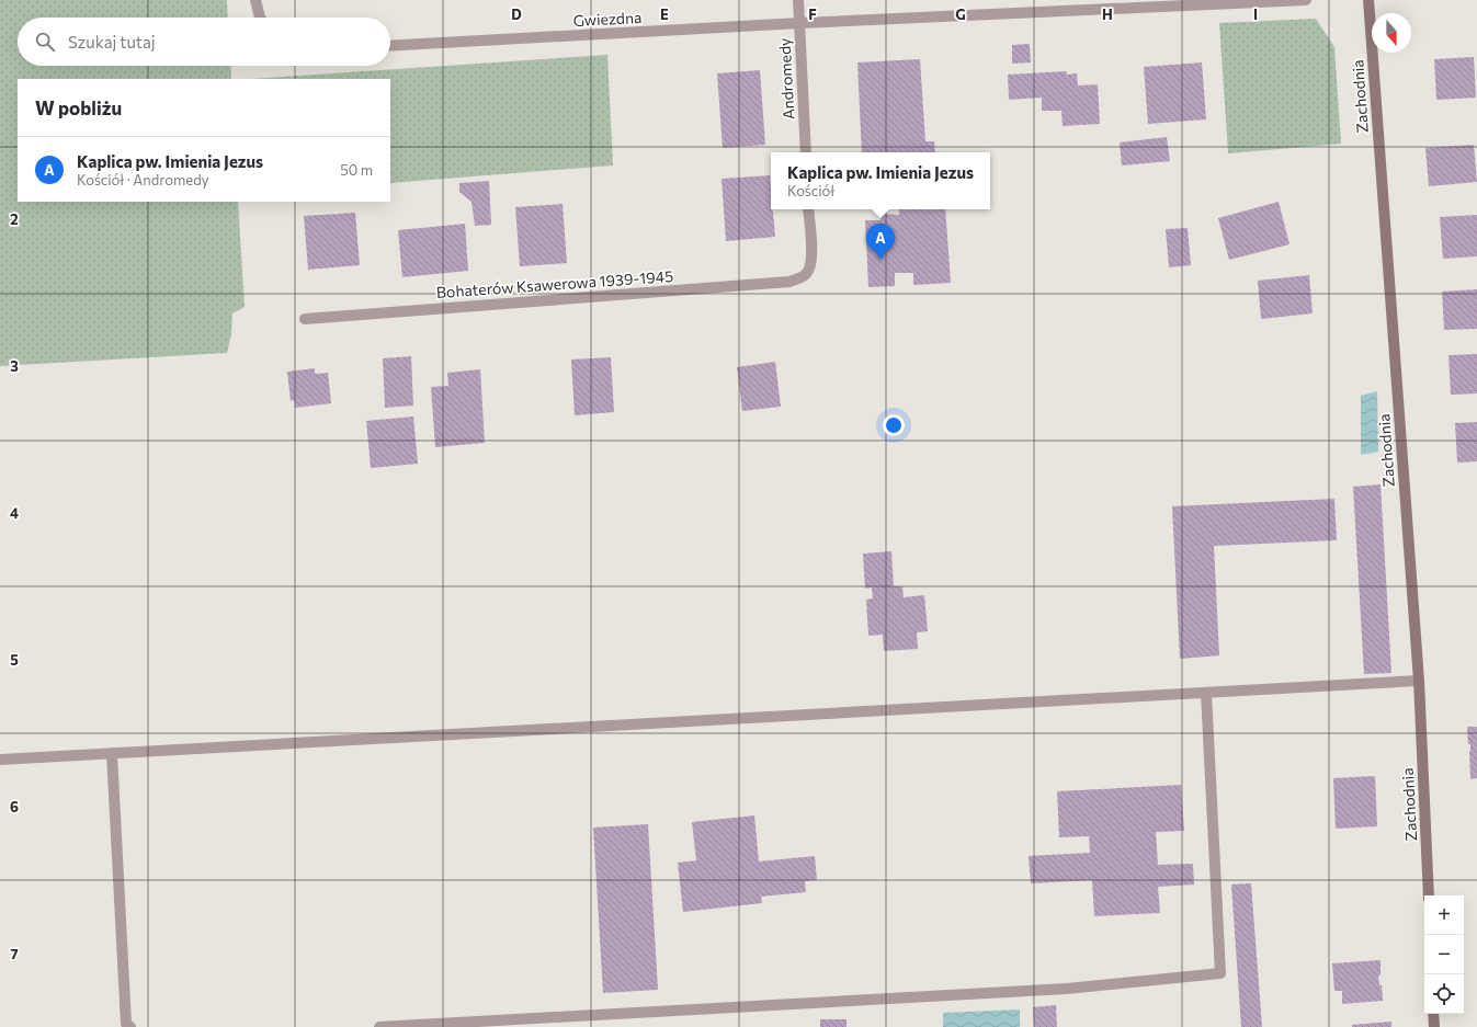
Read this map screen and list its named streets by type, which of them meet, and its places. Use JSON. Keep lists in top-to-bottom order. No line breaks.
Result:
{"streets":{"street":["Gwiezdna","Andromedy","Zachodnia","Bohaterów Ksawerowa 1939-1945"]},"crossings":[["Gwiezdna","Andromedy"]],"north":"bottom","page":{"search":"Szukaj tutaj","heading":"W pobliżu","list":[{"mark":"A","name":"Kaplica pw. Imienia Jezus","note":"Kościół · Andromedy","value":"50 m"}],"popup":["Kaplica pw. Imienia Jezus","Kościół"],"pins":"A","map_buttons":["+","−"]},"grid":{"columns":["D","E","F","G","H","I"],"rows":["2","3","4","5","6","7"]}}
